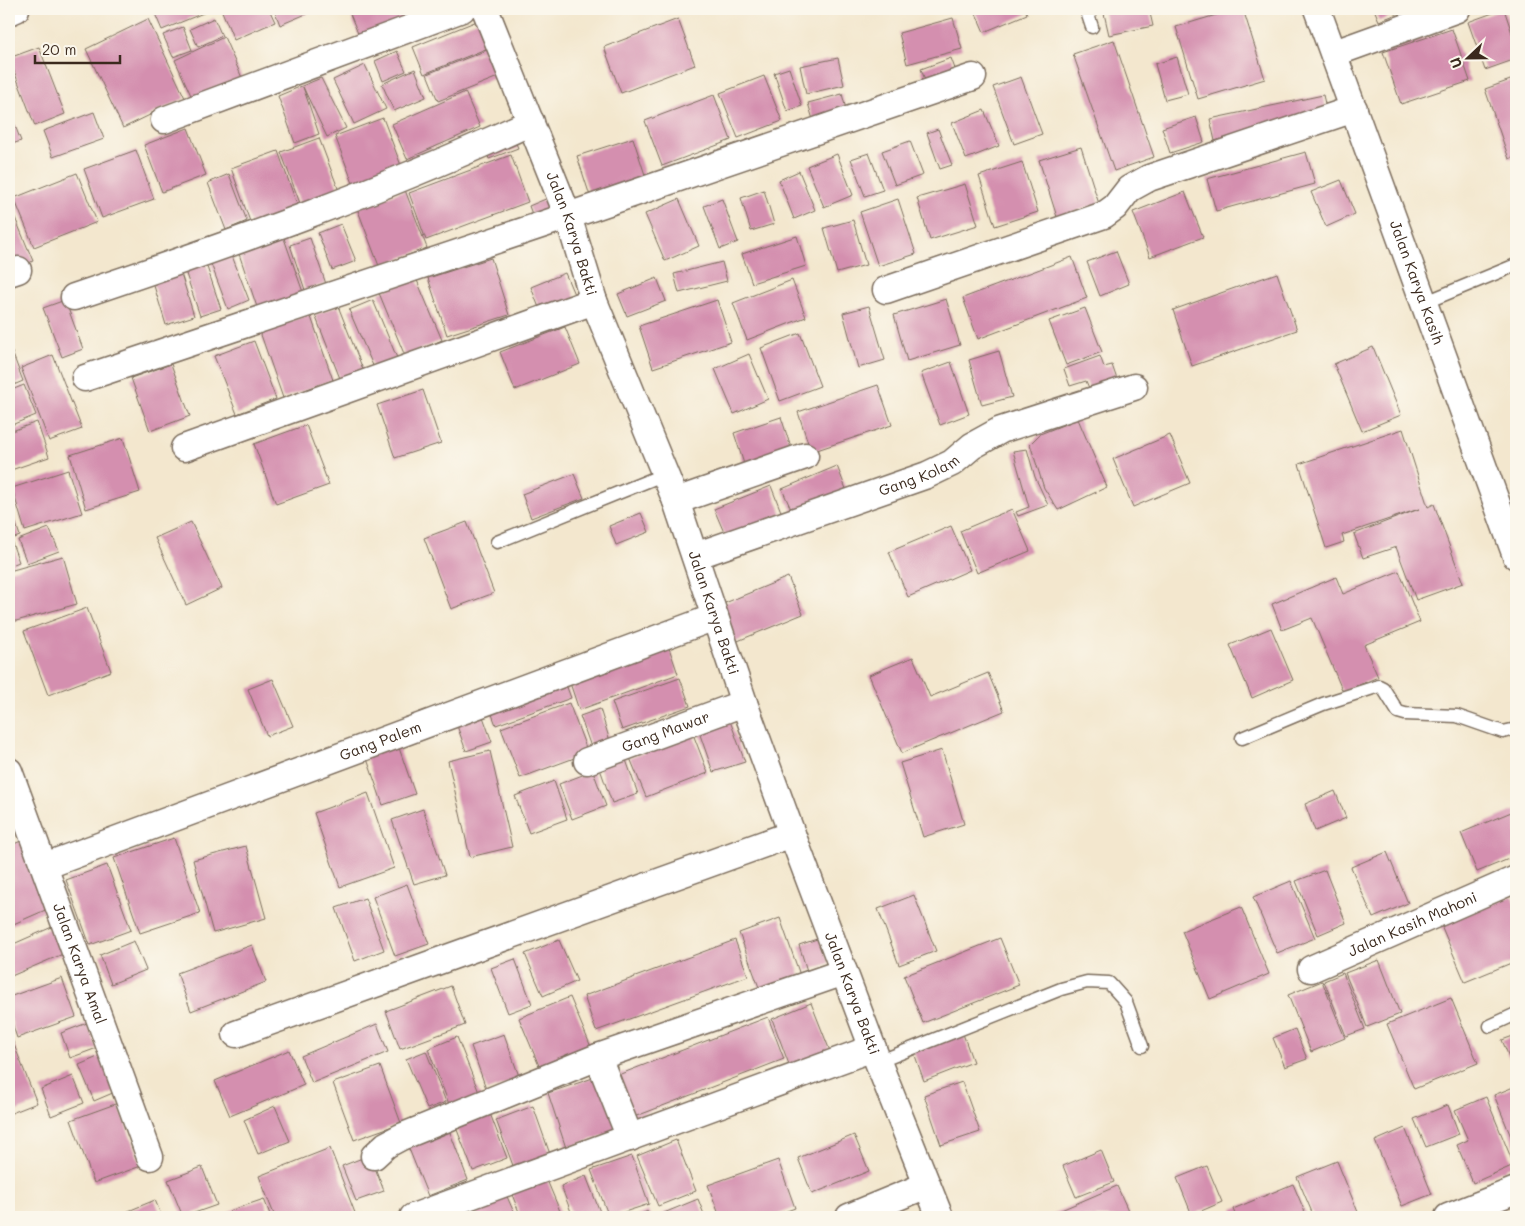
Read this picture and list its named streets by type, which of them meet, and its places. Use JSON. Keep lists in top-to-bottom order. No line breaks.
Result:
{"streets":{"street":["Jalan Karya Bakti","Jalan Karya Kasih","Gang Kolam","Gang Mawar","Gang Palem","Jalan Kasih Mahoni","Jalan Karya Amal"]},"crossings":[["Jalan Karya Bakti","Gang Kolam"],["Jalan Karya Bakti","Gang Mawar"],["Jalan Karya Bakti","Gang Palem"],["Gang Palem","Jalan Karya Amal"]],"scale_bar":"20 m","north":"left"}
